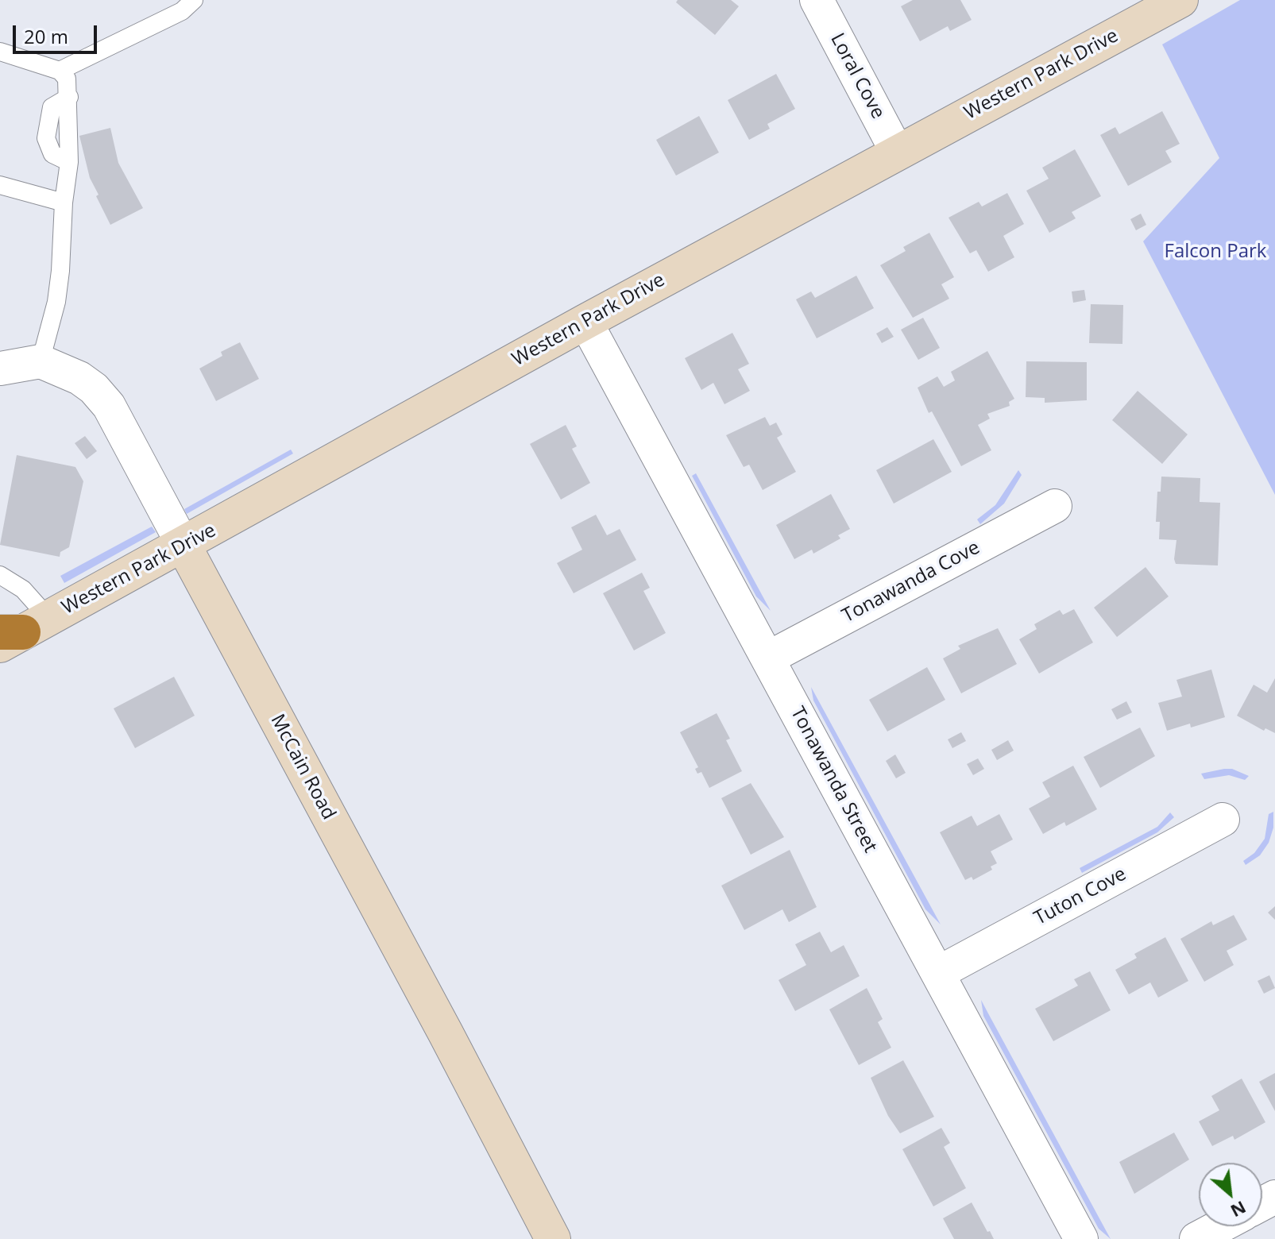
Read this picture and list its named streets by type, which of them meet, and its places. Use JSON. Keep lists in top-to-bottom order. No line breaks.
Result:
{"streets":{"street":["Western Park Drive","Loral Cove","Tonawanda Cove","McCain Road","Tonawanda Street","Tuton Cove"]},"crossings":[["Western Park Drive","Loral Cove"],["Western Park Drive","McCain Road"],["Western Park Drive","Tonawanda Street"],["Tonawanda Cove","Tonawanda Street"],["Tonawanda Street","Tuton Cove"]],"parks":["Falcon Park"],"scale_bar":"20 m","north":"bottom right"}
